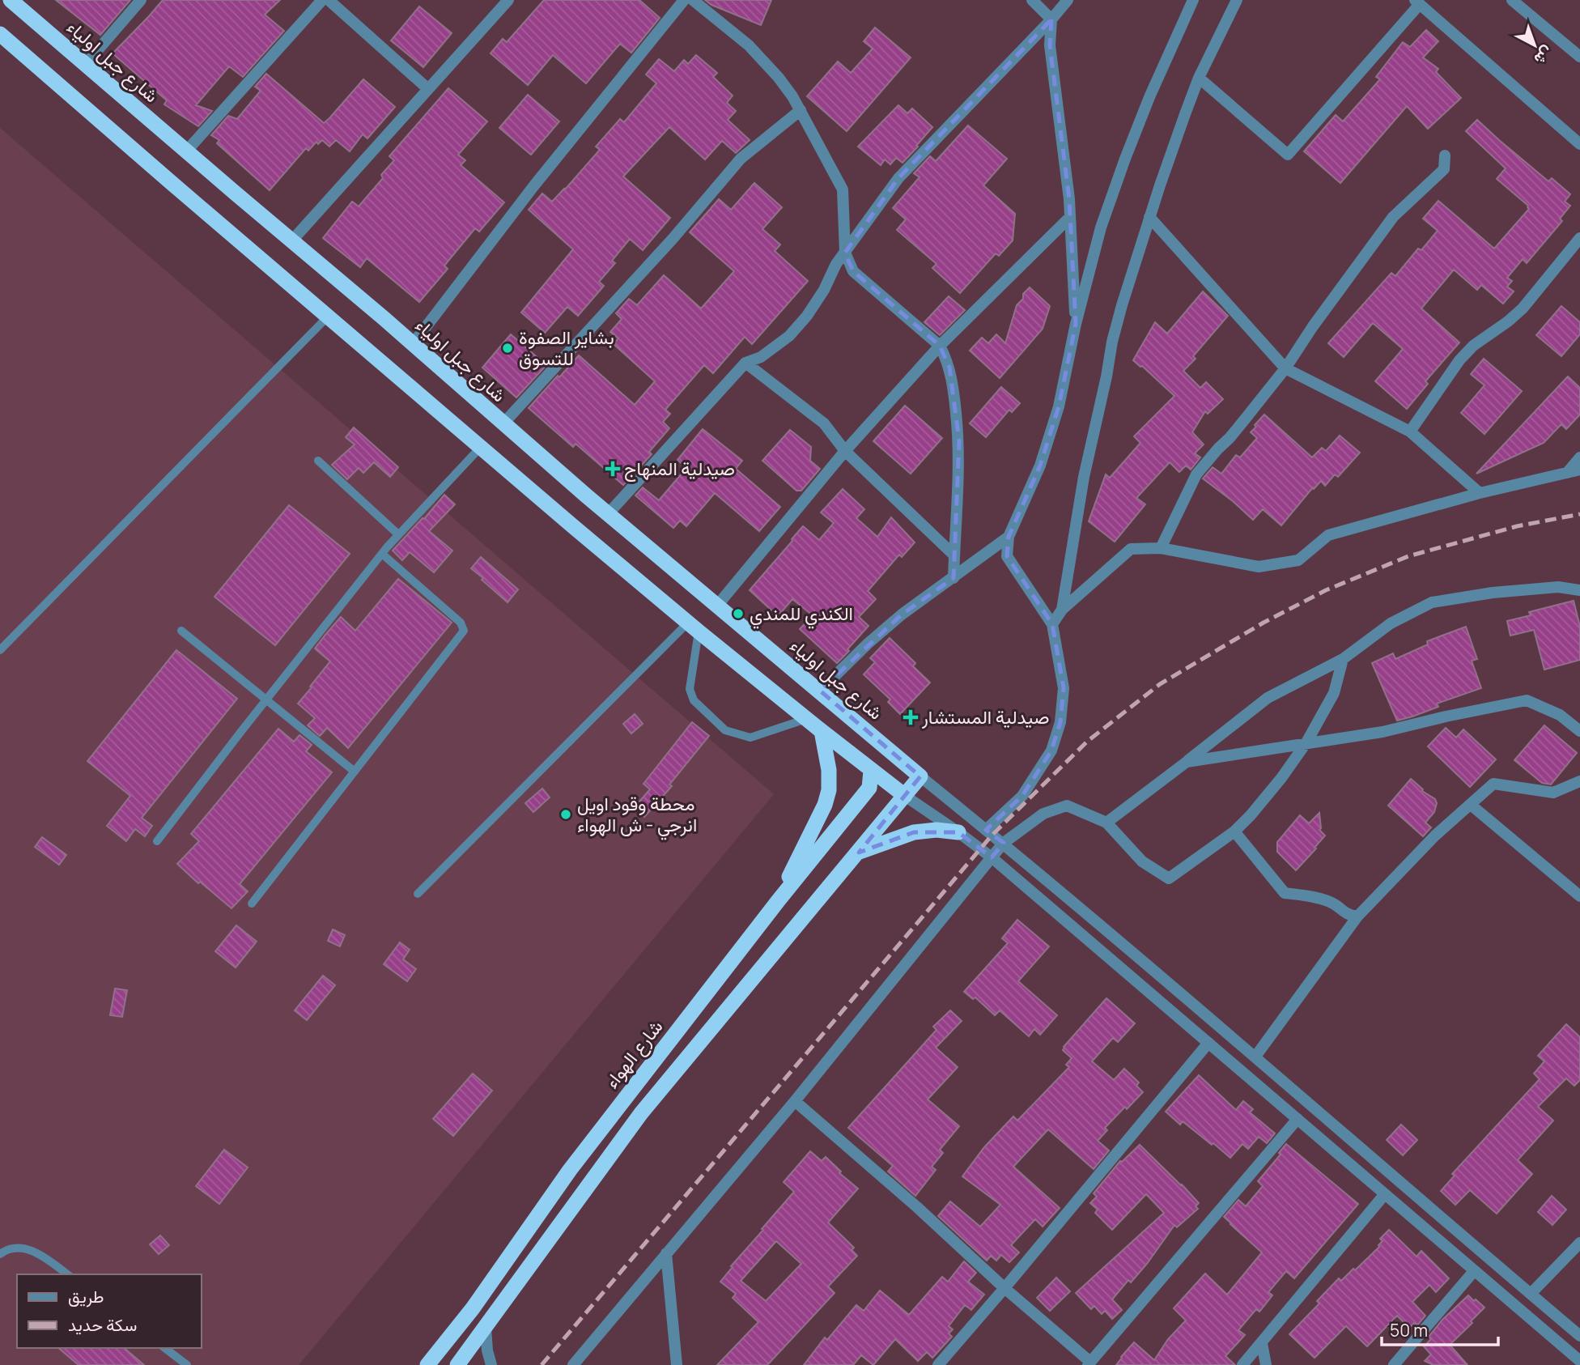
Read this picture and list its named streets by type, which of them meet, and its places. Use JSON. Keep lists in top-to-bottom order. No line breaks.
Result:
{"streets":{"highway":["شارع جبل اولياء","شارع الهواء"]},"places":{"other":["بشاير الصفوة للتسوق","الكندي للمندي","محطة وقود اويل انرجي - ش الهواء"],"health":["صيدلية المنهاج","صيدلية المستشار"]},"legend":["طريق","سكة حديد"],"scale_bar":"50 m","north":"bottom right"}
